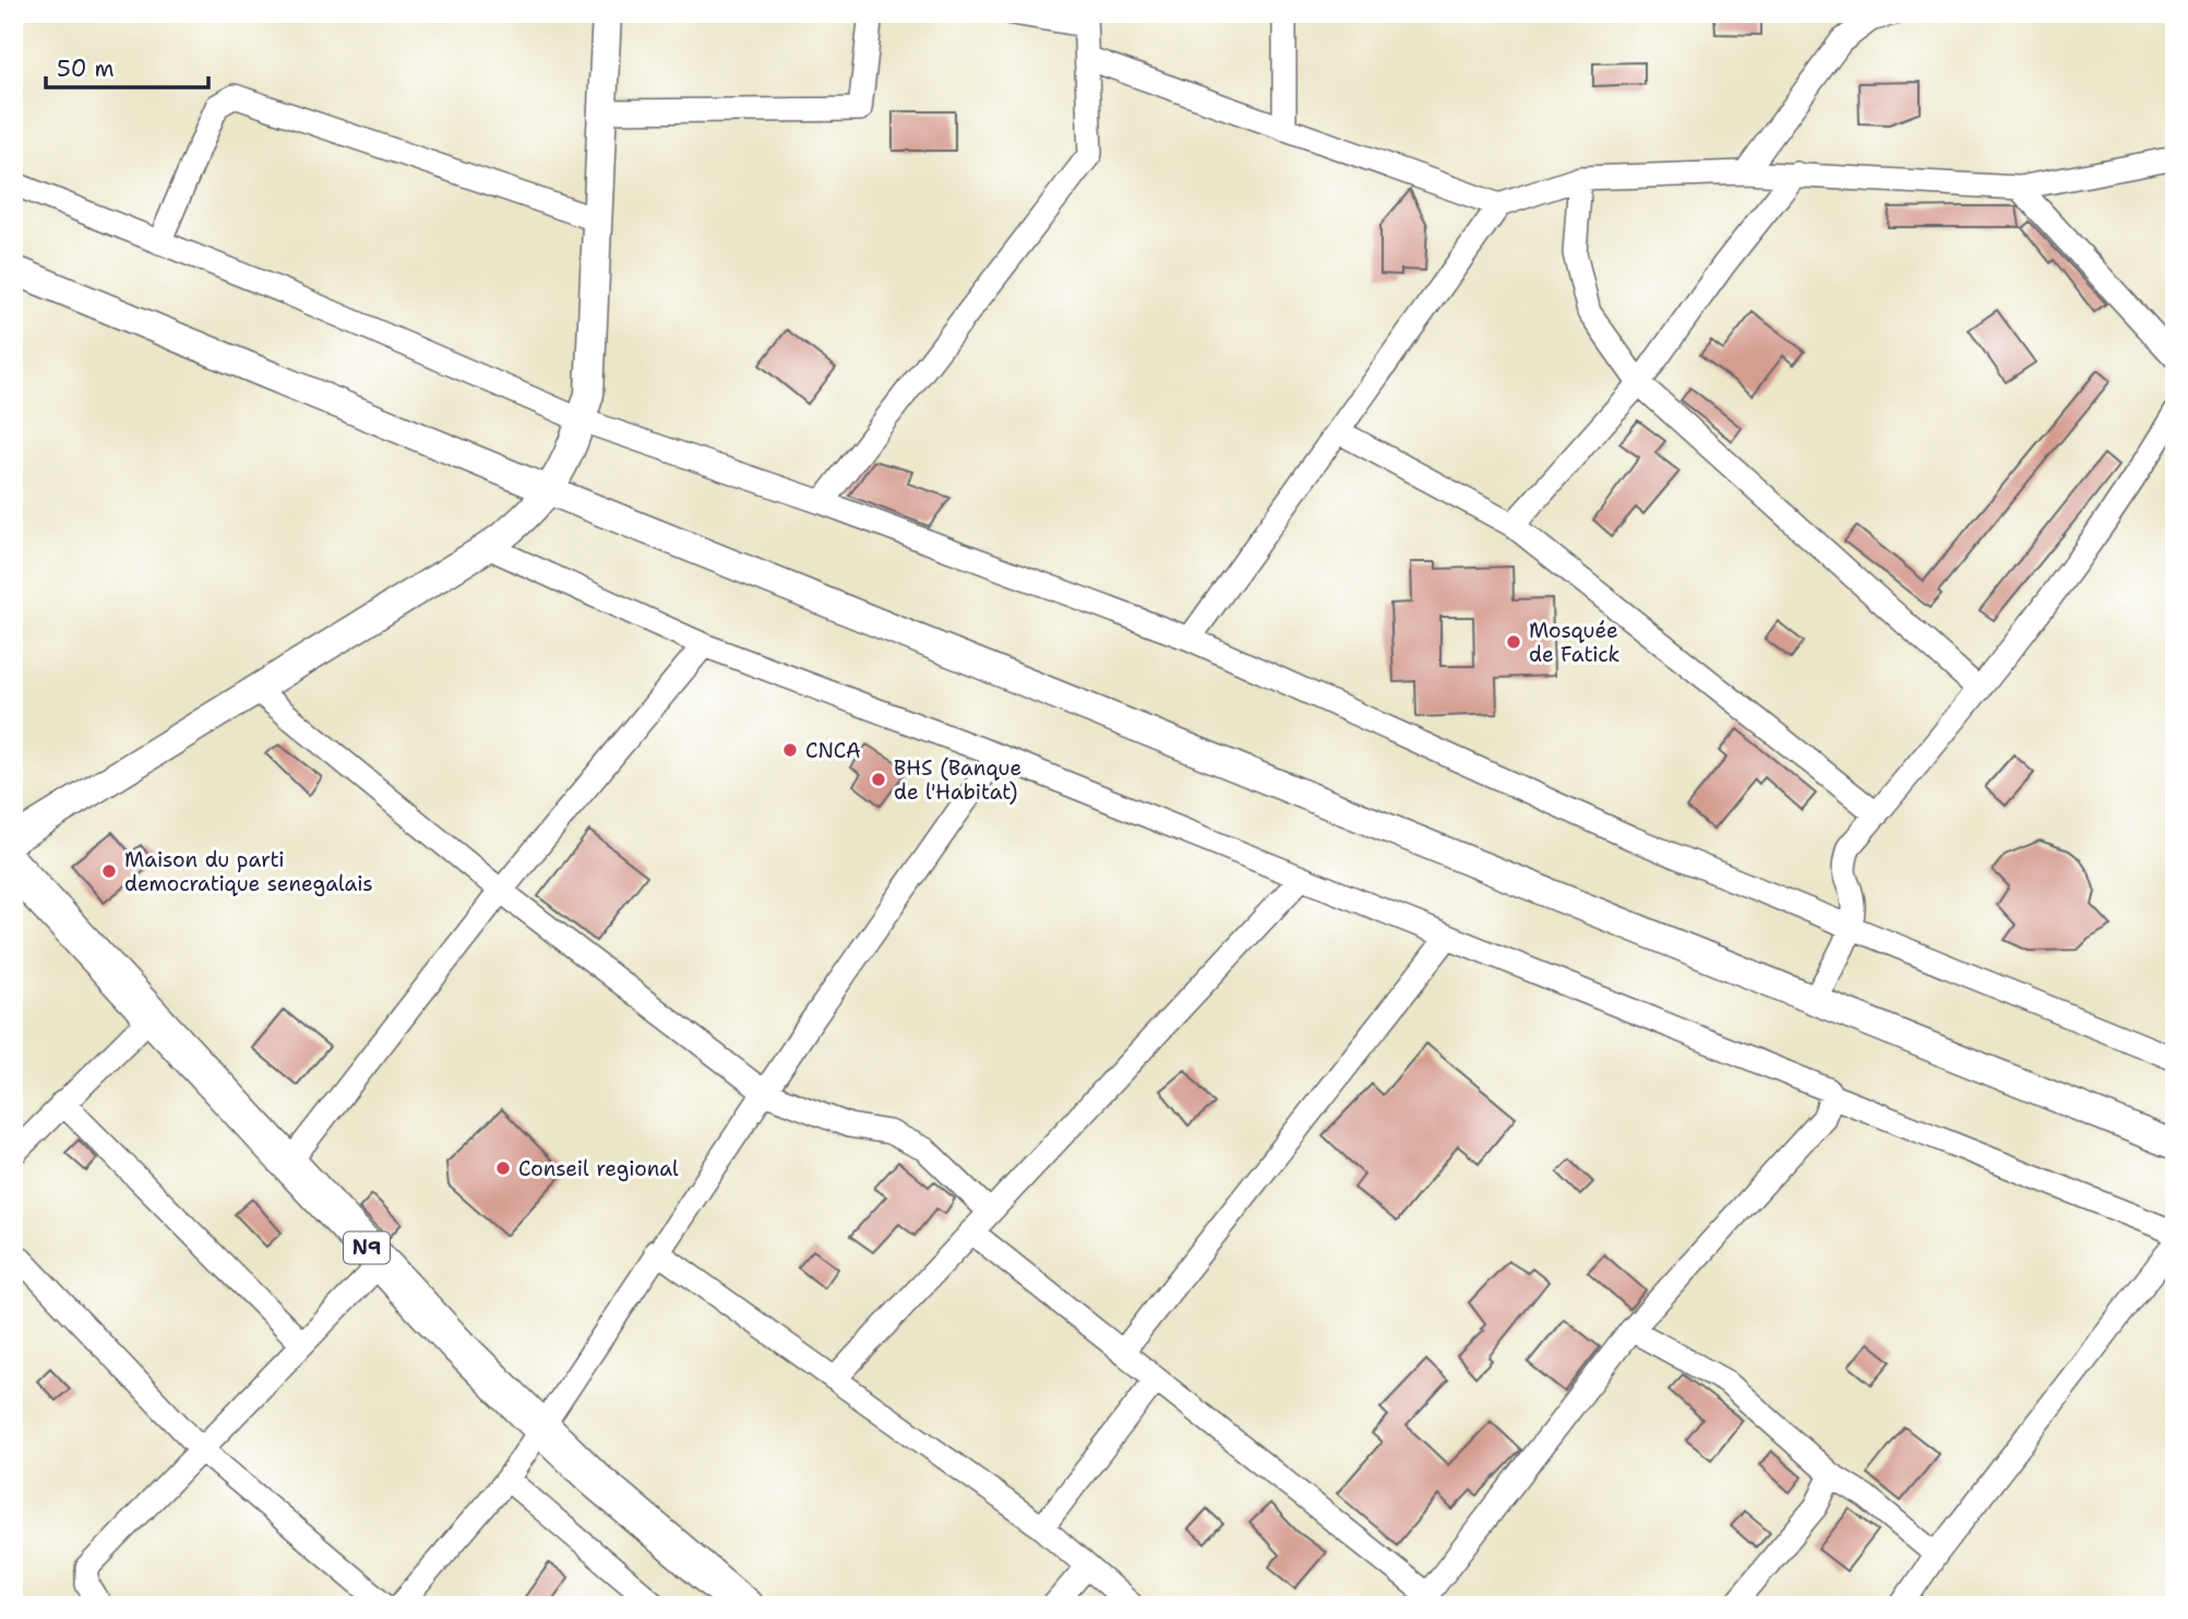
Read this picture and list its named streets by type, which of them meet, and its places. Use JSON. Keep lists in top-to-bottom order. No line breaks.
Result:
{"streets":{"main road":["N9"]},"places":["Mosquée de Fatick","CNCA","BHS (Banque de l'Habitat)","Maison du parti democratique senegalais","Conseil regional"],"scale_bar":"50 m"}
